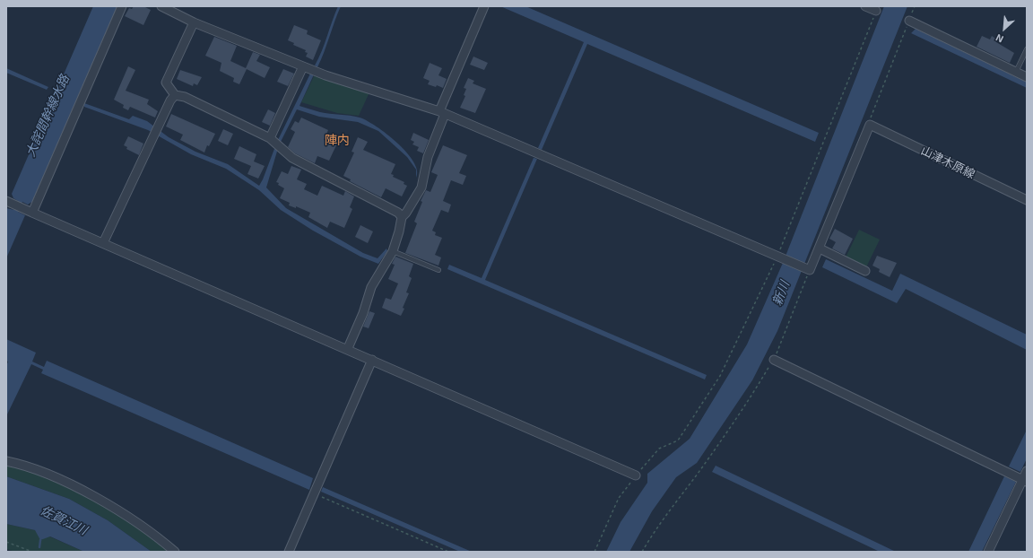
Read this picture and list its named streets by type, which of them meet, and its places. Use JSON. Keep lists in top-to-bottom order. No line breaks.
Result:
{"streets":{"street":["山津木原線"]},"districts":["陣内"],"water":["大詫間幹線水路","新川","佐賀江川"],"north":"bottom left"}
